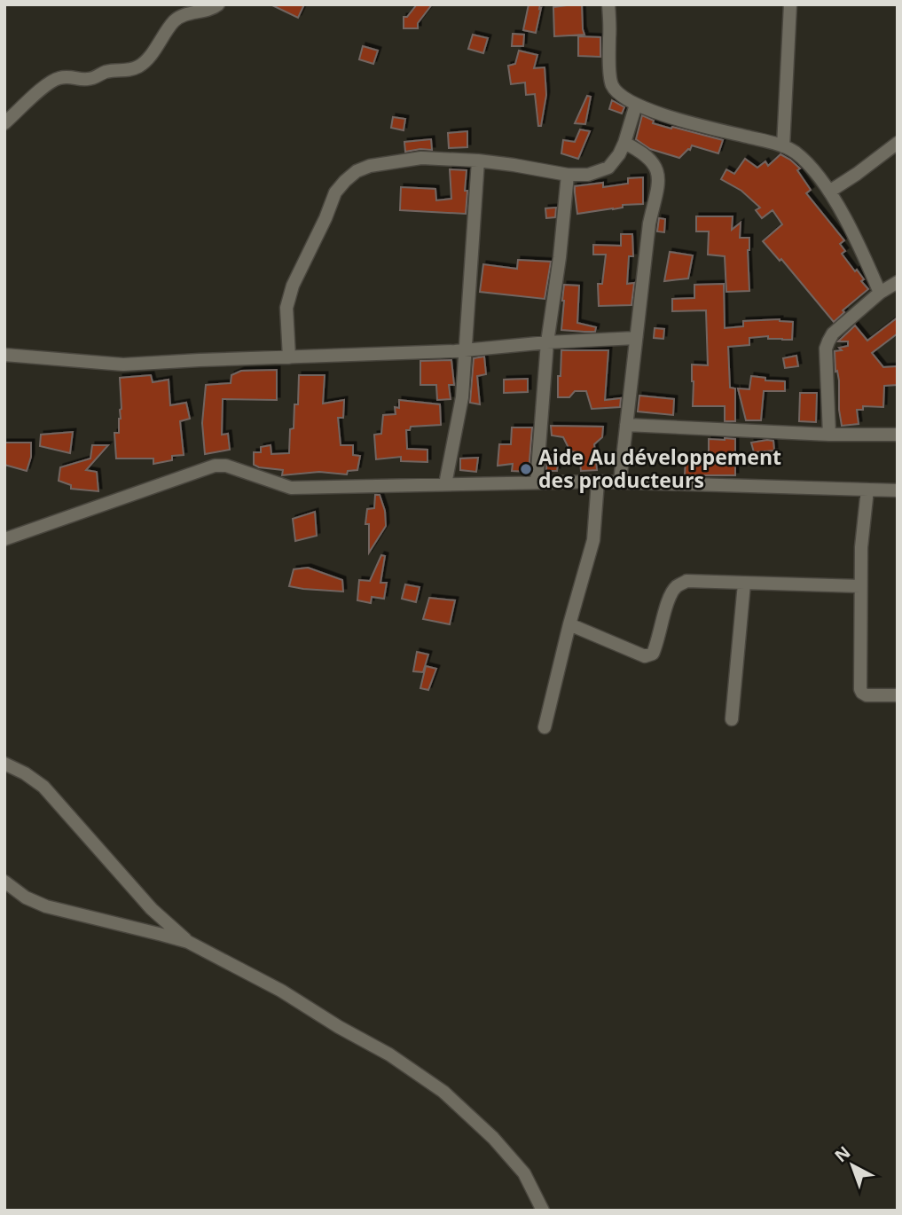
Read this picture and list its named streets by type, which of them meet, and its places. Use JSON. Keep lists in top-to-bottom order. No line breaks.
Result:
{"places":["Aide Au développement des producteurs"],"north":"top left"}
